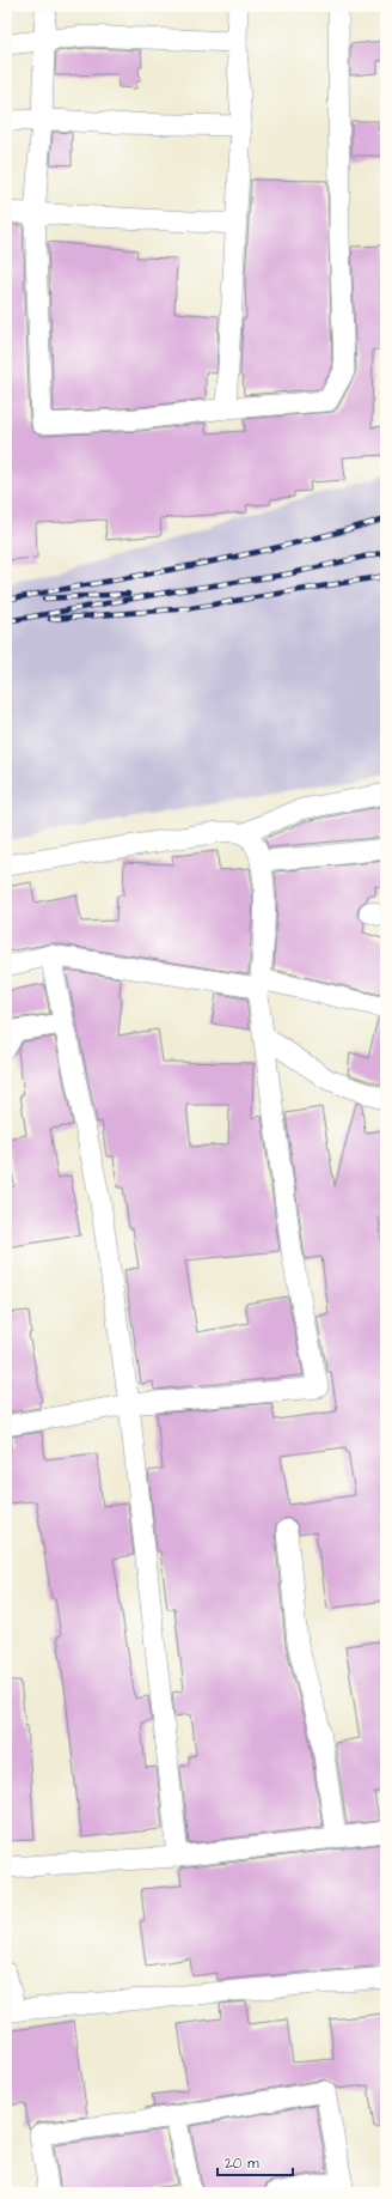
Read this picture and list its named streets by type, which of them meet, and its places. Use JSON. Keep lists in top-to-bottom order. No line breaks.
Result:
{"scale_bar":"20 m"}
